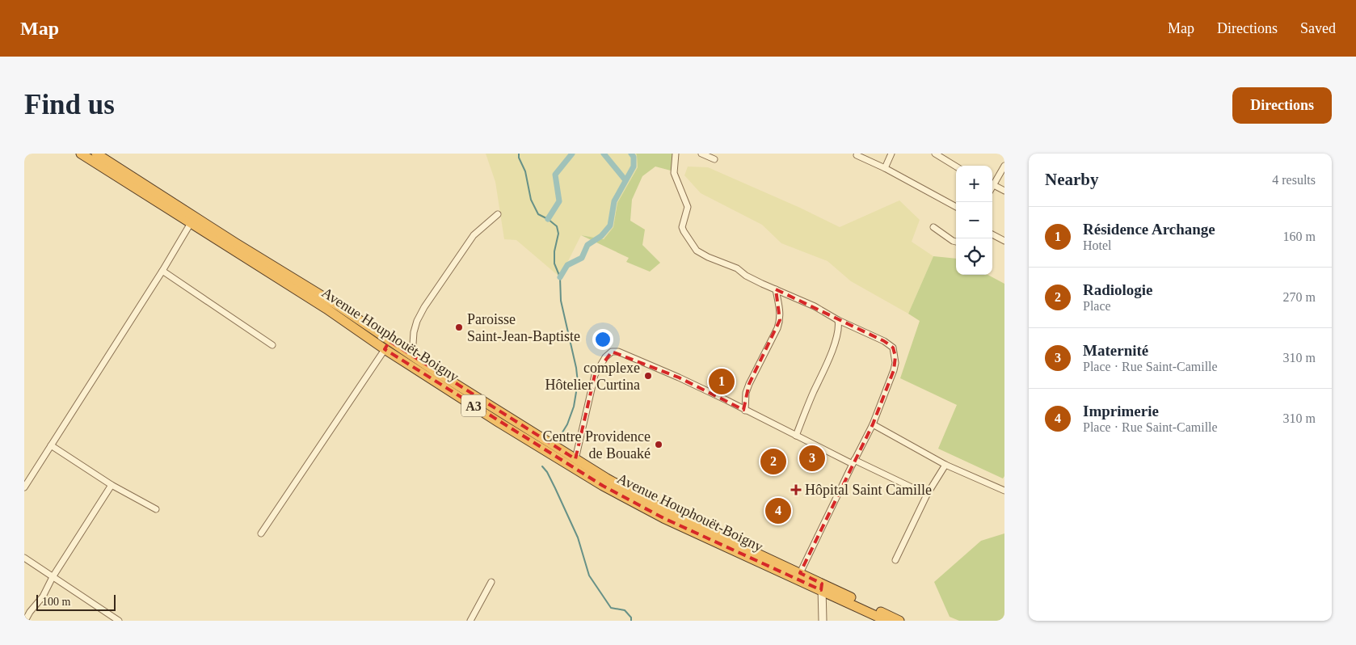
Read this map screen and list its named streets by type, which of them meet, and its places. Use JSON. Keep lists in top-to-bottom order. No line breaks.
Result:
{"streets":{"highway":["Avenue Houphouët-Boigny","A3"]},"places":{"other":["Paroisse Saint-Jean-Baptiste","complexe Hôtelier Curtina","Centre Providence de Bouaké"],"health":["Hôpital Saint Camille"]},"scale_bar":"100 m","page":{"header":"Map","nav":["Map","Directions","Saved"],"buttons":"Directions","title":"Find us","heading":["Nearby","4 results"],"map_buttons":["+","−"],"list":[{"mark":"1","name":"Résidence Archange","note":"Hotel","value":"160 m"},{"mark":"2","name":"Radiologie","note":"Place","value":"270 m"},{"mark":"3","name":"Maternité","note":"Place · Rue Saint-Camille","value":"310 m"},{"mark":"4","name":"Imprimerie","note":"Place · Rue Saint-Camille","value":"310 m"}],"pins":["1","3","2","4"],"scale":"100 m"}}
